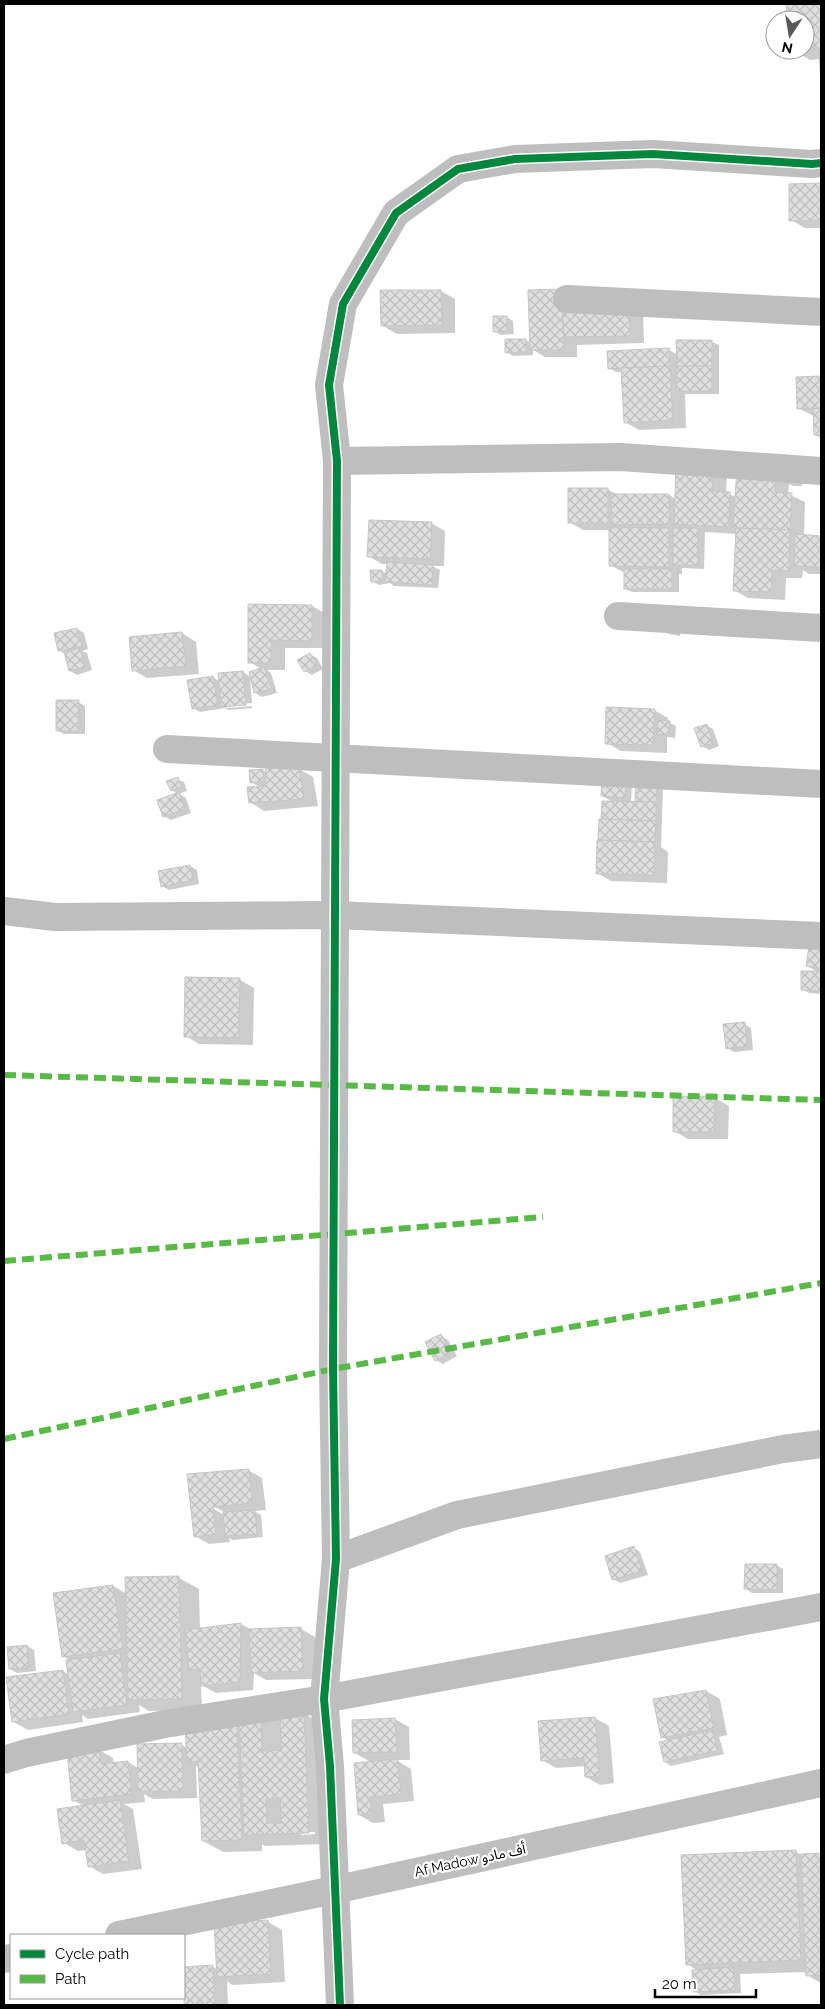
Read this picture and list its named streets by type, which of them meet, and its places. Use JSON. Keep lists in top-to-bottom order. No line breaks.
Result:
{"streets":{"street":["Af Madow أف مادو"]},"legend":["Cycle path","Path"],"scale_bar":"20 m","north":"bottom"}
